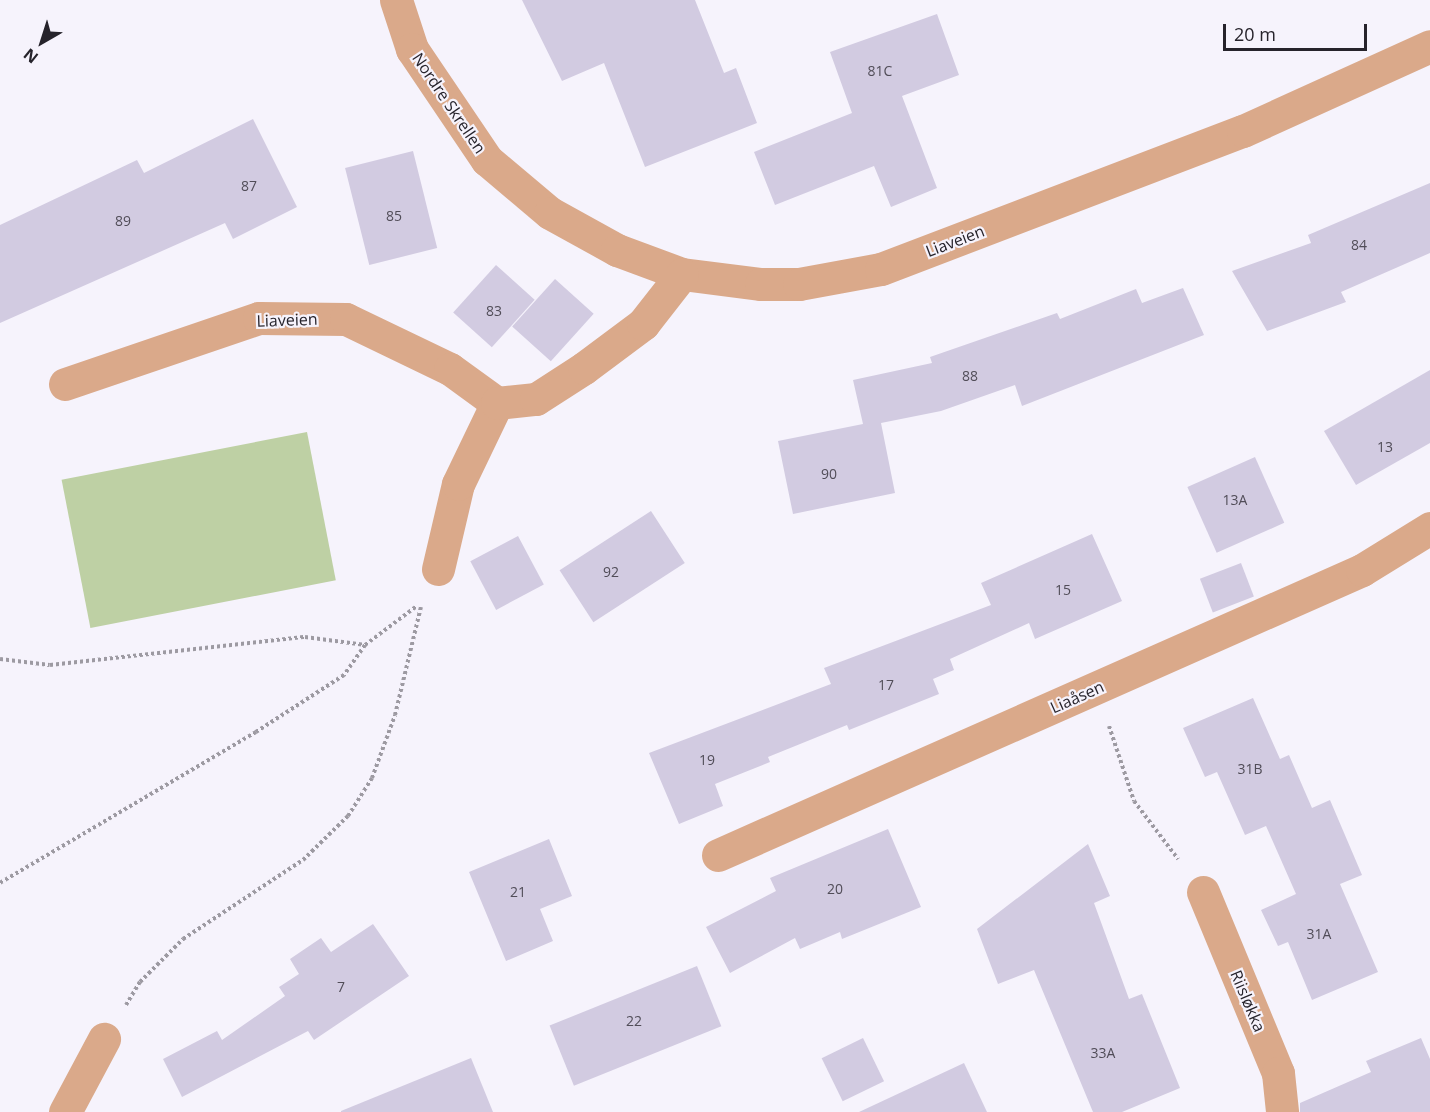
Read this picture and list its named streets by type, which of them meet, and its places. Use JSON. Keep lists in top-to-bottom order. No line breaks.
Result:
{"streets":{"street":["Nordre Skrellen","Liaveien","Liaåsen","Riisløkka"]},"crossings":[["Nordre Skrellen","Liaveien"]],"house_numbers":["81C","87","85","89","84","83","88","13","90","13A","92","15","17","19","31B","20","21","31A","7","22","33A"],"scale_bar":"20 m","north":"bottom left"}
